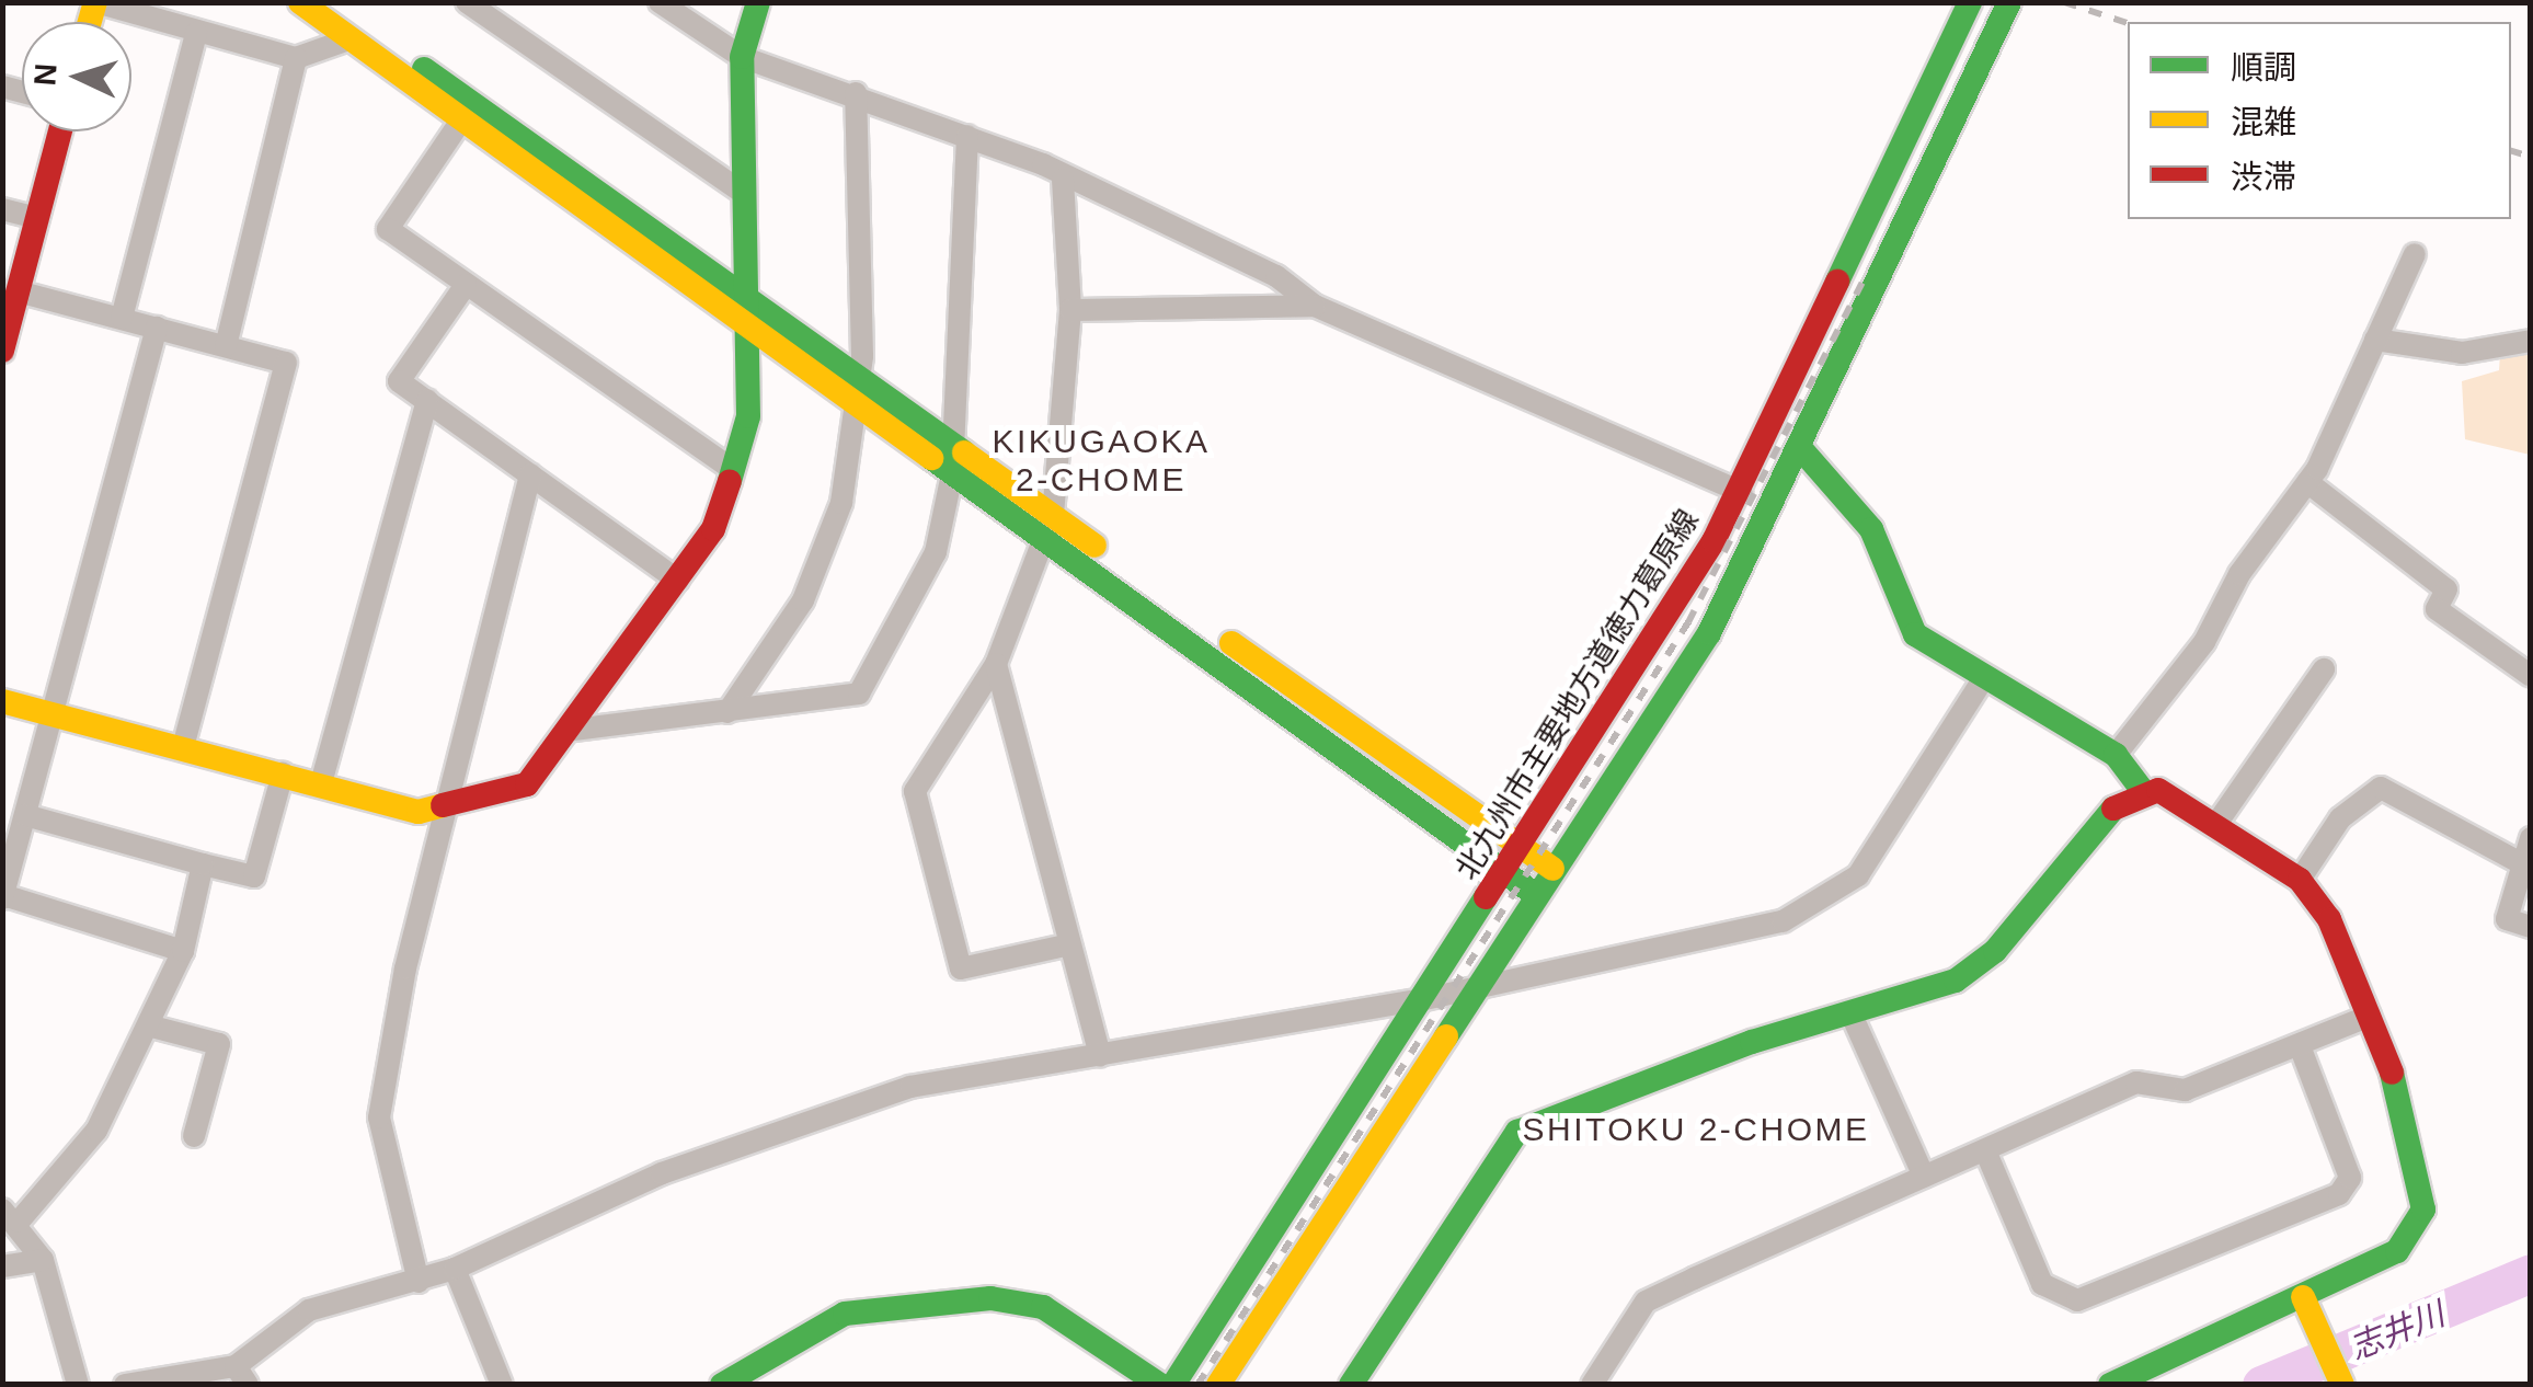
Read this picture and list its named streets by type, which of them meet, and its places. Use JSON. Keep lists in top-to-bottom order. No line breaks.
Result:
{"streets":{"street":["北九州市主要地方道徳力葛原線"]},"districts":["KIKUGAOKA 2-CHOME","SHITOKU 2-CHOME"],"water":["志井川"],"legend":["順調","混雑","渋滞"],"north":"left"}
